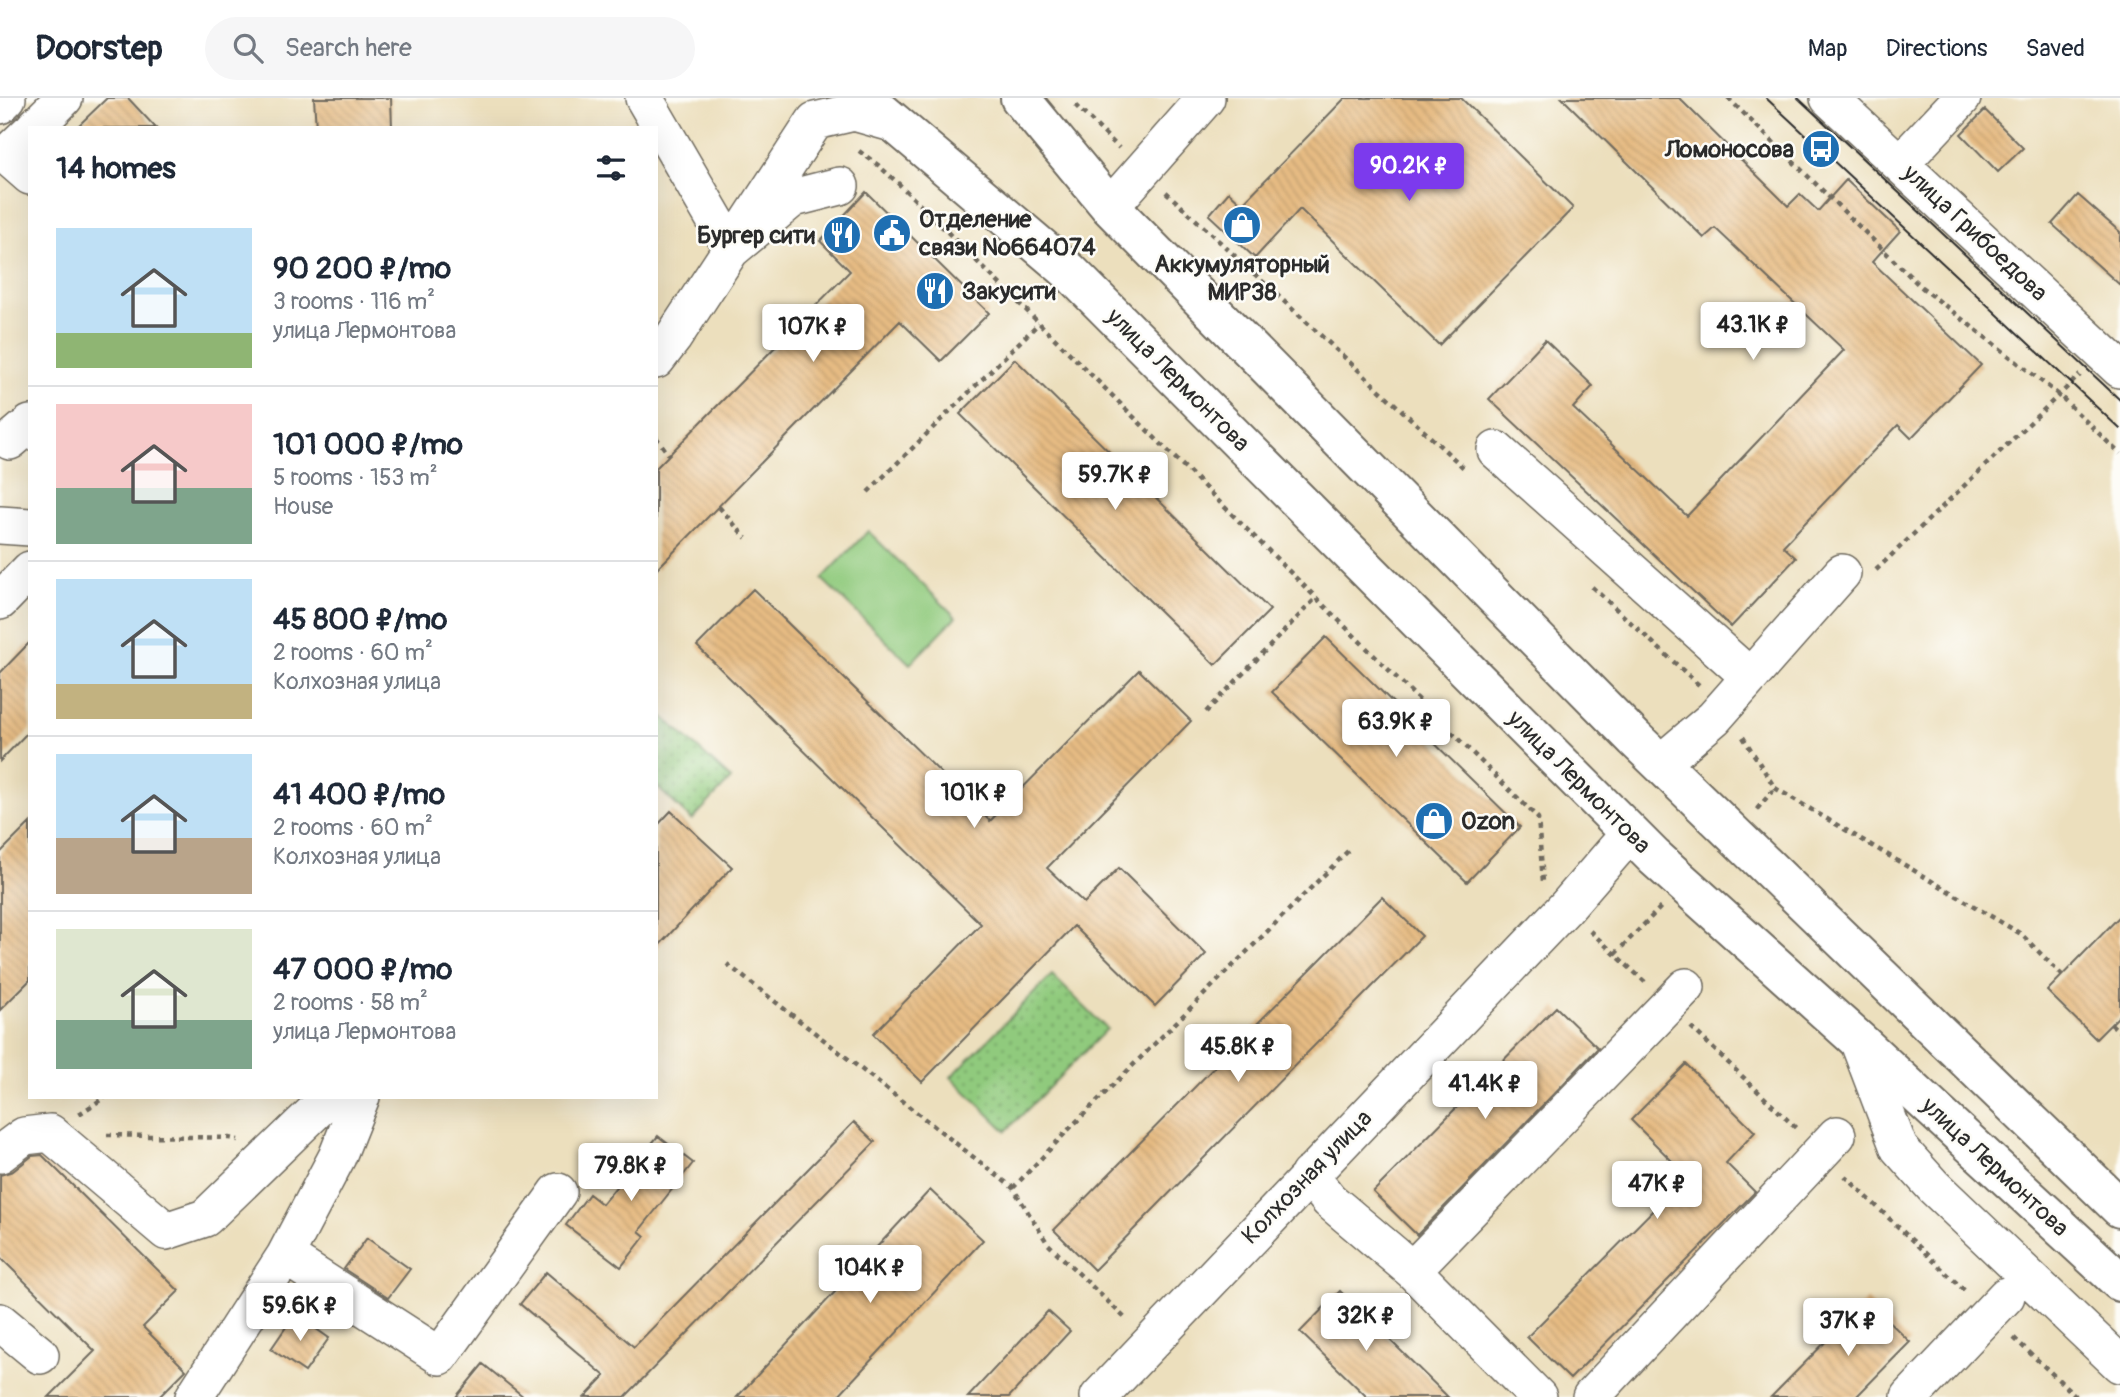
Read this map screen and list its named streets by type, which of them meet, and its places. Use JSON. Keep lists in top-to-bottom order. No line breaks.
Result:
{"streets":{"main road":["улица Лермонтова"],"street":["улица Грибоедова","Колхозная улица"]},"crossings":[["улица Лермонтова","Колхозная улица"]],"places":{"bus stop":["Ломоносова"],"shop":["Аккумуляторный МИР38","Ozon"],"public building":["Отделение связи №664074"],"restaurant":["Бургер сити","Закусити"]},"page":{"header":"Doorstep","search":"Search here","nav":["Map","Directions","Saved"],"heading":"14 homes","price":["90.2K ₽","43.1K ₽","107K ₽","59.7K ₽","63.9K ₽","101K ₽","45.8K ₽","41.4K ₽","79.8K ₽","47K ₽","104K ₽","59.6K ₽","32K ₽","37K ₽"],"list":[{"name":"90 200 ₽/mo","note":"3 rooms · 116 m² · улица Лермонтова"},{"name":"101 000 ₽/mo","note":"5 rooms · 153 m² · House"},{"name":"45 800 ₽/mo","note":"2 rooms · 60 m² · Колхозная улица"},{"name":"41 400 ₽/mo","note":"2 rooms · 60 m² · Колхозная улица"},{"name":"47 000 ₽/mo","note":"2 rooms · 58 m² · улица Лермонтова"}]}}
